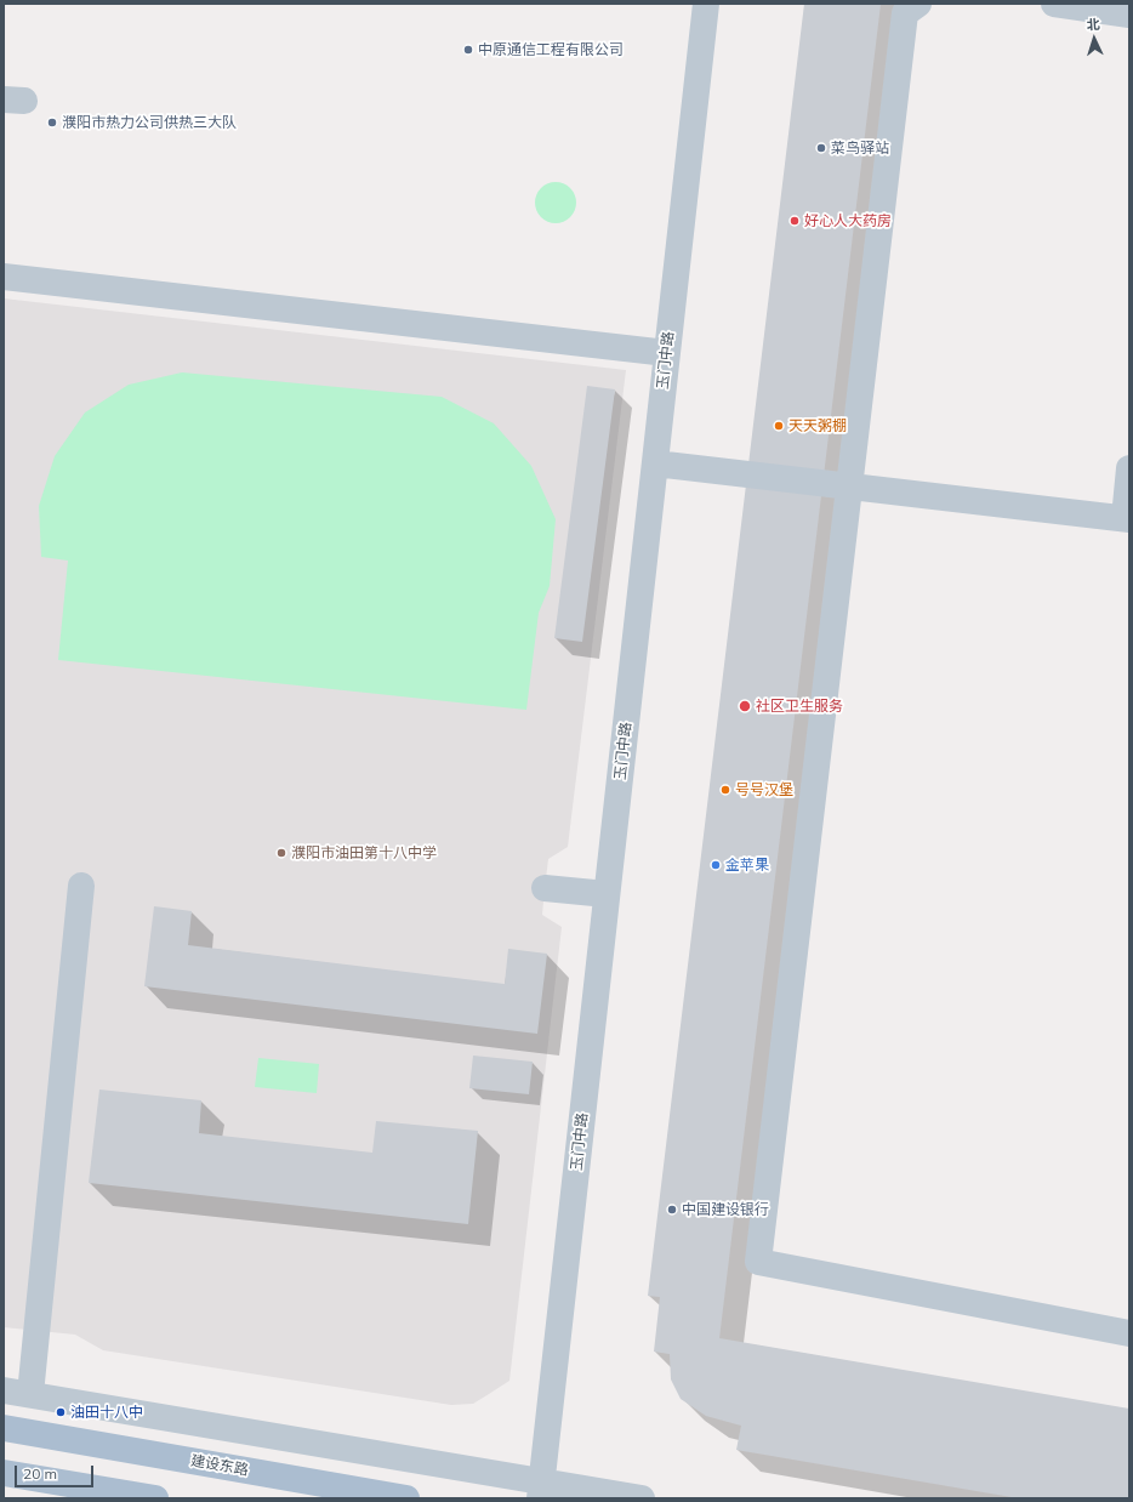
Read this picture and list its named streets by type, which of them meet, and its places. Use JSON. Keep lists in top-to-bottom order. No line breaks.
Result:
{"streets":{"main road":["建设东路"],"street":["玉门中路"]},"places":["中原通信工程有限公司","濮阳市热力公司供热三大队","菜鸟驿站","好心人大药房","天天粥棚","社区卫生服务","号号汉堡","濮阳市油田第十八中学","金苹果","中国建设银行","油田十八中"],"scale_bar":"20 m","north":"top"}
